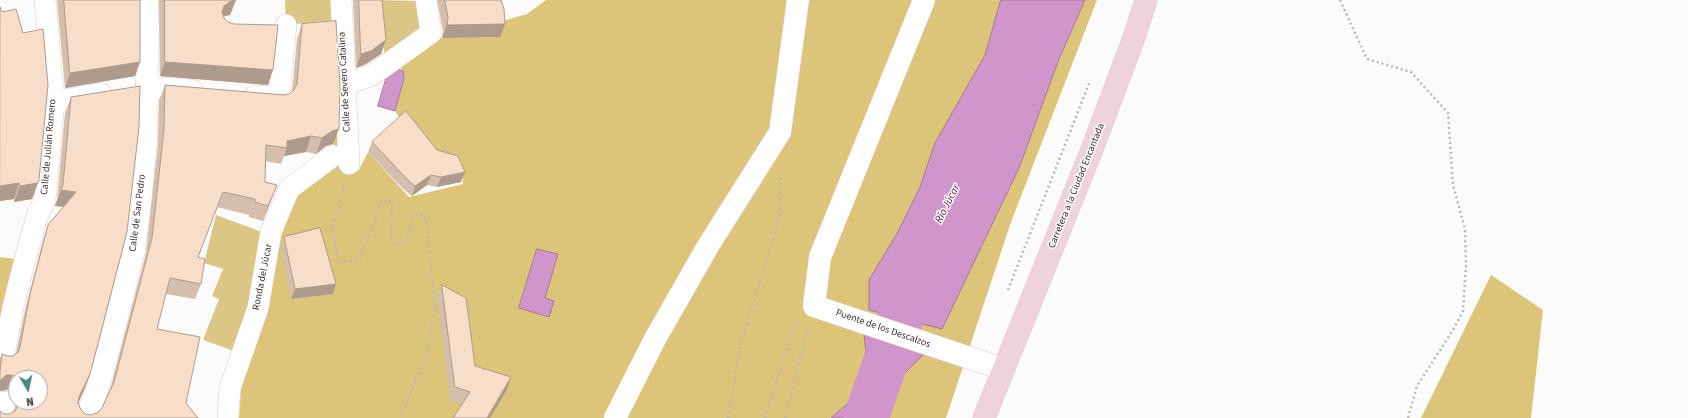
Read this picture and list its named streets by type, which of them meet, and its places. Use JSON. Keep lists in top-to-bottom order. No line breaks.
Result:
{"streets":{"main road":["Carretera a la Ciudad Encantada"],"street":["Calle de Severo Catalina","Calle de Julián Romero","Calle de San Pedro","Ronda del Júcar","Puente de los Descalzos"]},"crossings":[["Calle de Severo Catalina","Ronda del Júcar"],["Carretera a la Ciudad Encantada","Puente de los Descalzos"]],"water":["Río Júcar"],"north":"bottom"}
